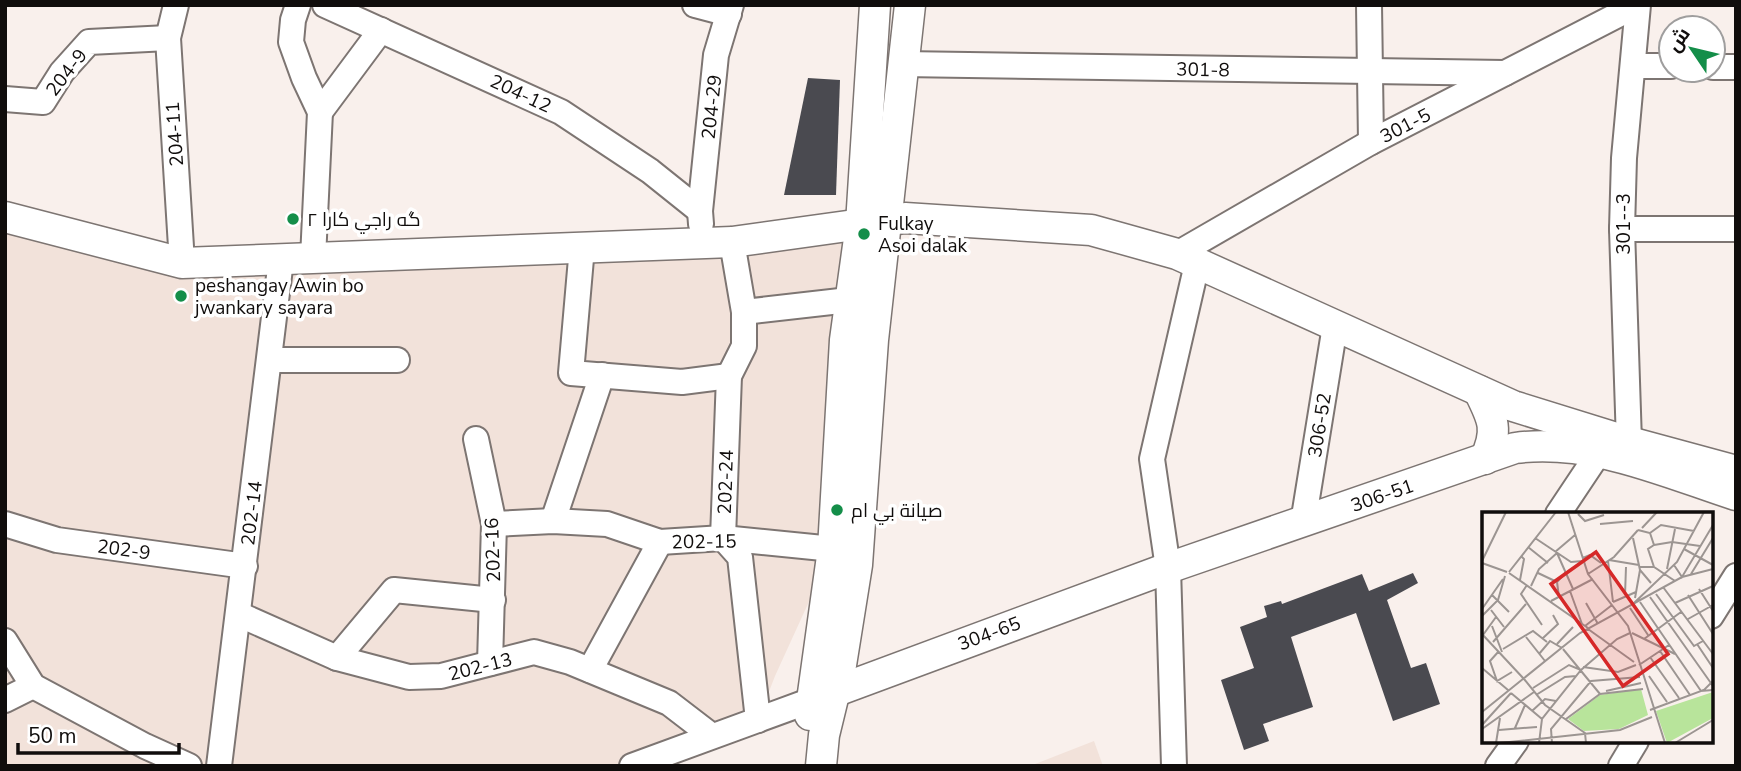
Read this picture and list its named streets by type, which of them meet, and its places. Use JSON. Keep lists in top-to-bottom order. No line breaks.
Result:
{"streets":{"main road":["306-51","304-65"],"street":["301-8","204-9","204-12","204-29","301-5","204-11","301--3","306-52","202-24","202-14","202-15","202-9","202-16","202-13"]},"crossings":[["301-8","301-5"],["204-9","204-11"],["204-12","204-29"],["301-5","301--3"],["306-52","306-51"],["202-24","202-15"],["306-51","304-65"],["202-14","202-9"],["202-14","202-13"],["202-15","202-16"],["202-16","202-13"]],"places":["گه راجي كارا ٢","Fulkay Asoi dalak","peshangay Awin bo jwankary sayara","صيانة بي ام"],"scale_bar":"50 m","north":"top left"}
